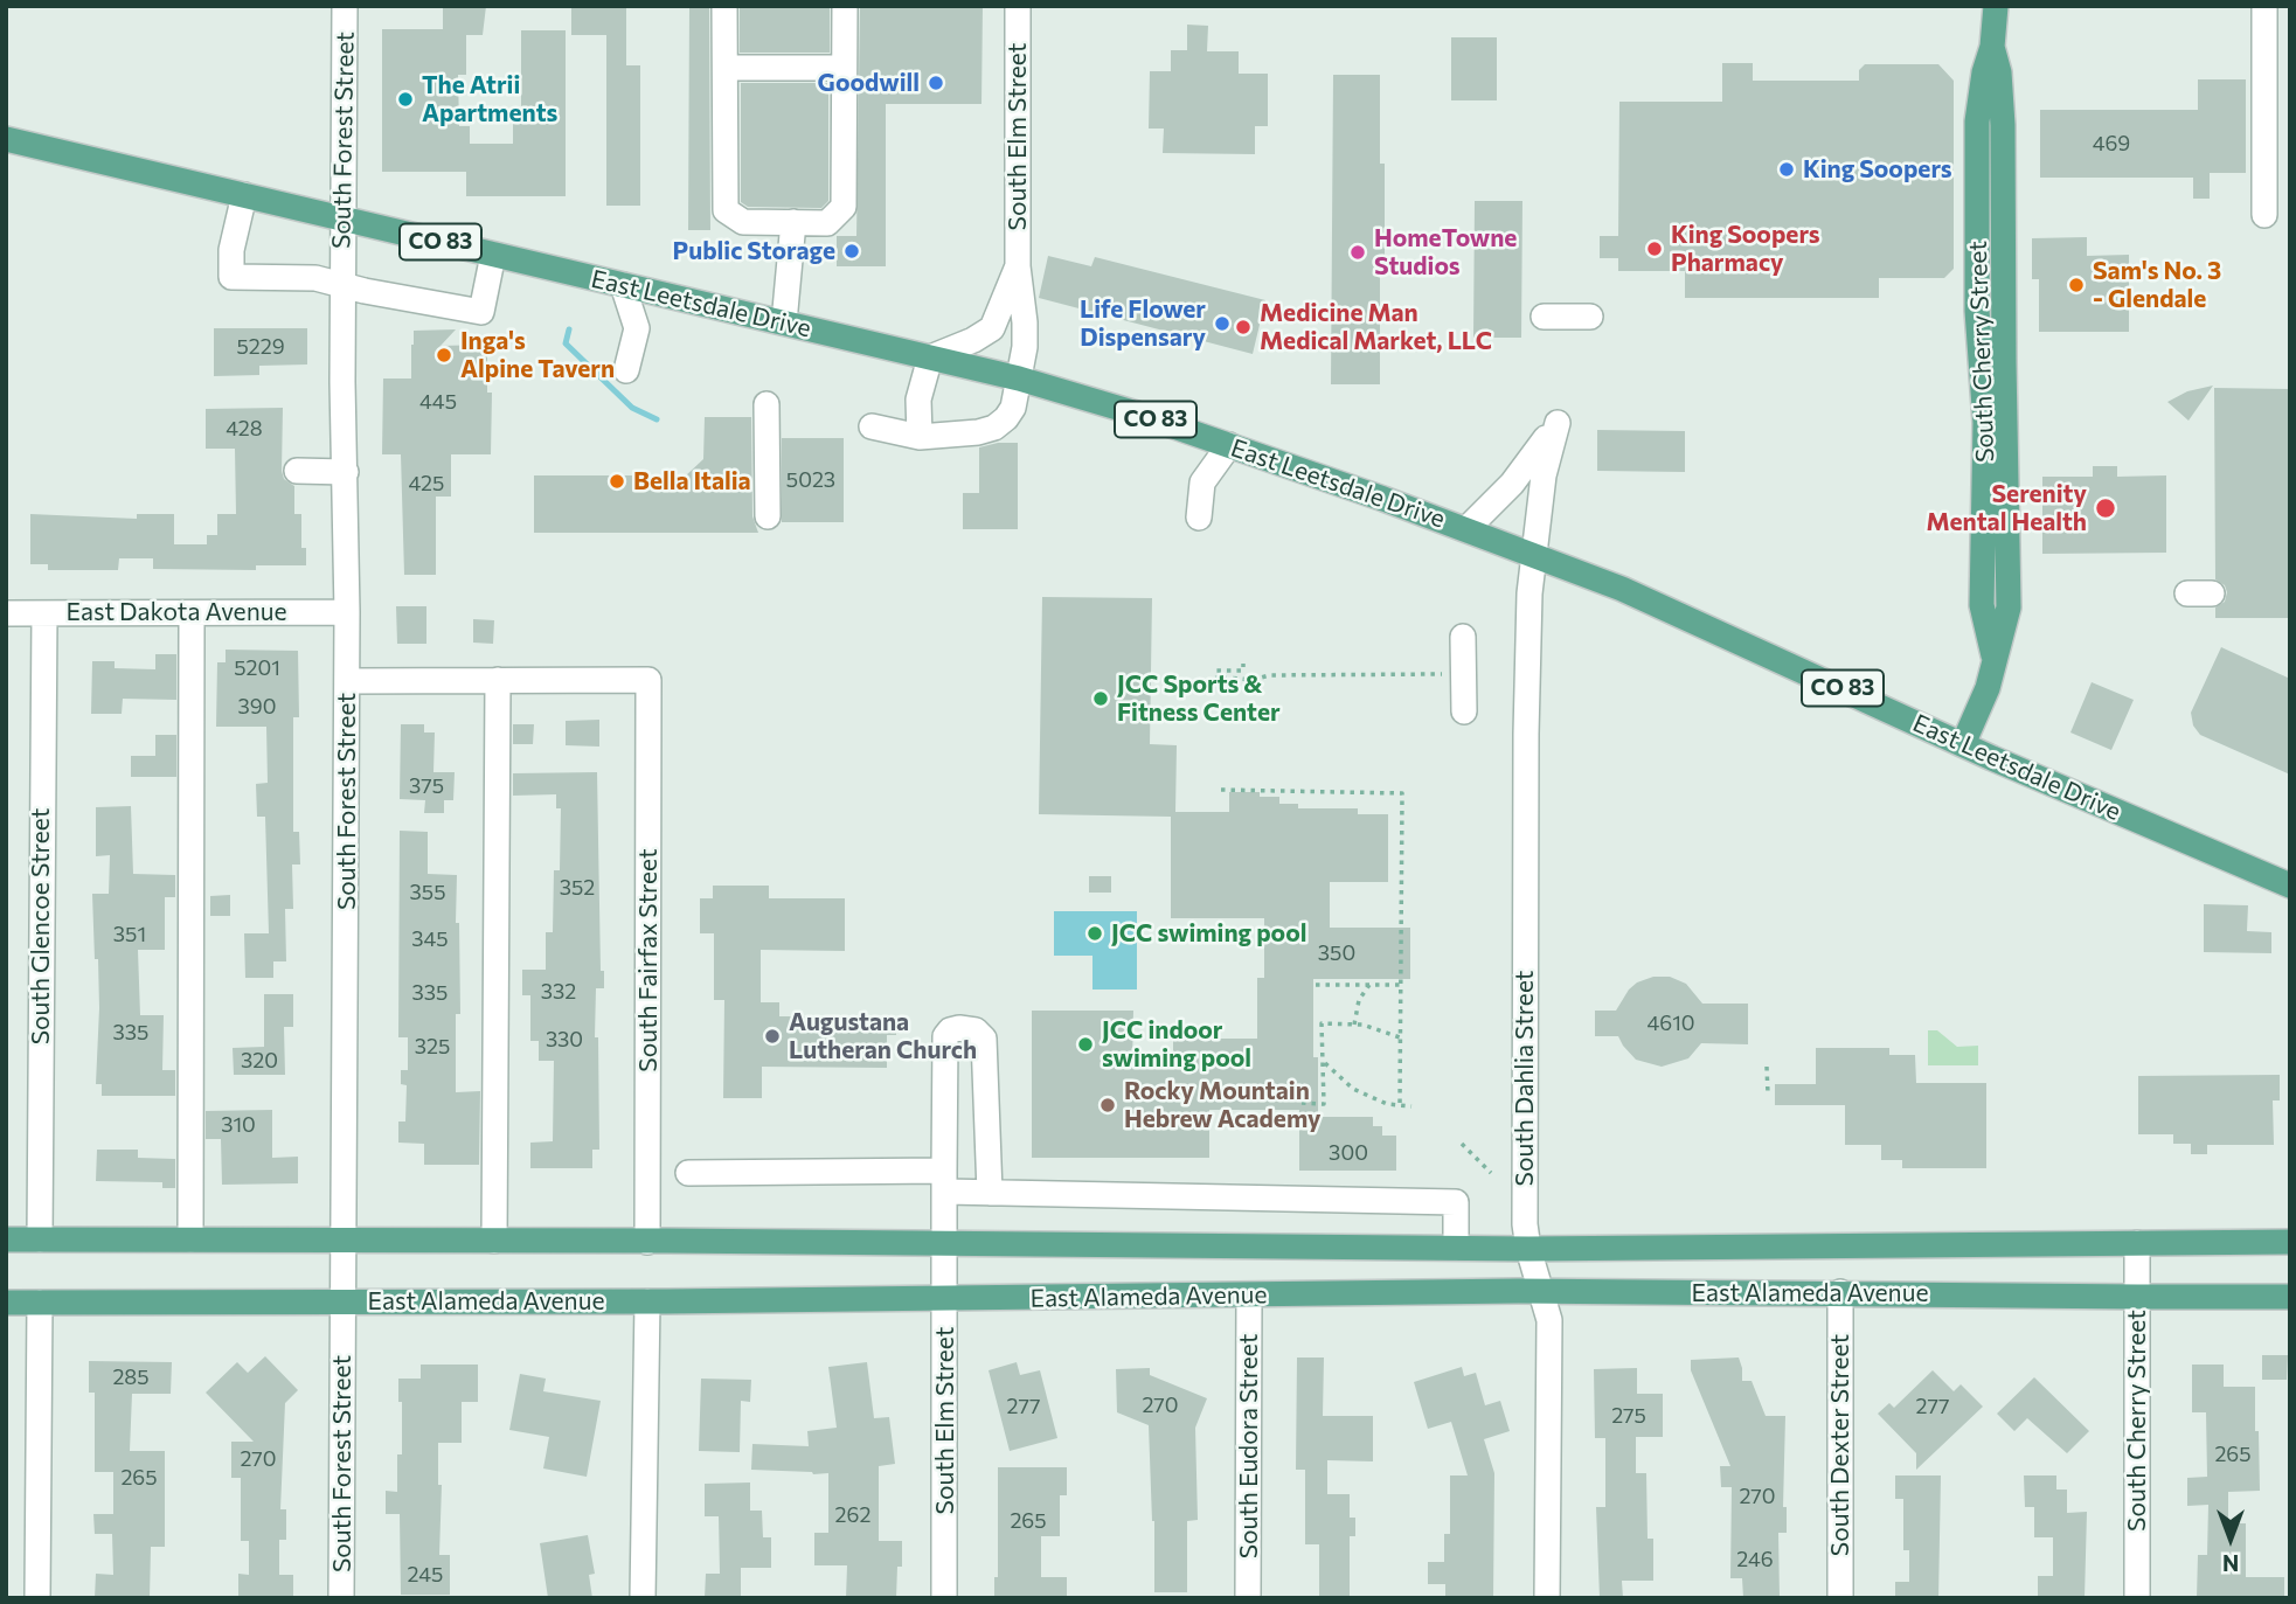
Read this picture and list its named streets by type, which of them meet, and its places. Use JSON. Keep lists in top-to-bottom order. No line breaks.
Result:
{"streets":{"main road":["CO 83","East Leetsdale Drive","South Cherry Street","East Alameda Avenue"],"street":["South Elm Street","South Forest Street","East Dakota Avenue","South Glencoe Street","South Fairfax Street","South Dahlia Street","South Dexter Street","South Eudora Street"]},"crossings":[["South Elm Street","East Leetsdale Drive"],["South Elm Street","East Alameda Avenue"],["South Forest Street","East Leetsdale Drive"],["South Forest Street","East Dakota Avenue"],["South Forest Street","East Alameda Avenue"],["East Leetsdale Drive","South Cherry Street"],["East Leetsdale Drive","South Dahlia Street"],["South Cherry Street","East Alameda Avenue"],["East Dakota Avenue","South Glencoe Street"],["South Glencoe Street","East Alameda Avenue"],["South Fairfax Street","East Alameda Avenue"],["South Dahlia Street","East Alameda Avenue"],["East Alameda Avenue","South Dexter Street"],["East Alameda Avenue","South Eudora Street"]],"places":["Goodwill","The Atrii Apartments","King Soopers","King Soopers Pharmacy","Public Storage","HomeTowne Studios","Sam's No. 3 - Glendale","Life Flower Dispensary","Medicine Man Medical Market, LLC","Inga's Alpine Tavern","Bella Italia","Serenity Mental Health","JCC Sports & Fitness Center","JCC swiming pool","Augustana Lutheran Church","JCC indoor swiming pool","Rocky Mountain Hebrew Academy"],"house_numbers":["469","5229","445","428","5023","425","5201","390","375","352","355","351","345","350","332","335","4610","335","330","325","320","310","300","285","270","277","277","275","265","270","265","270","262","265","246","245"],"north":"bottom"}
